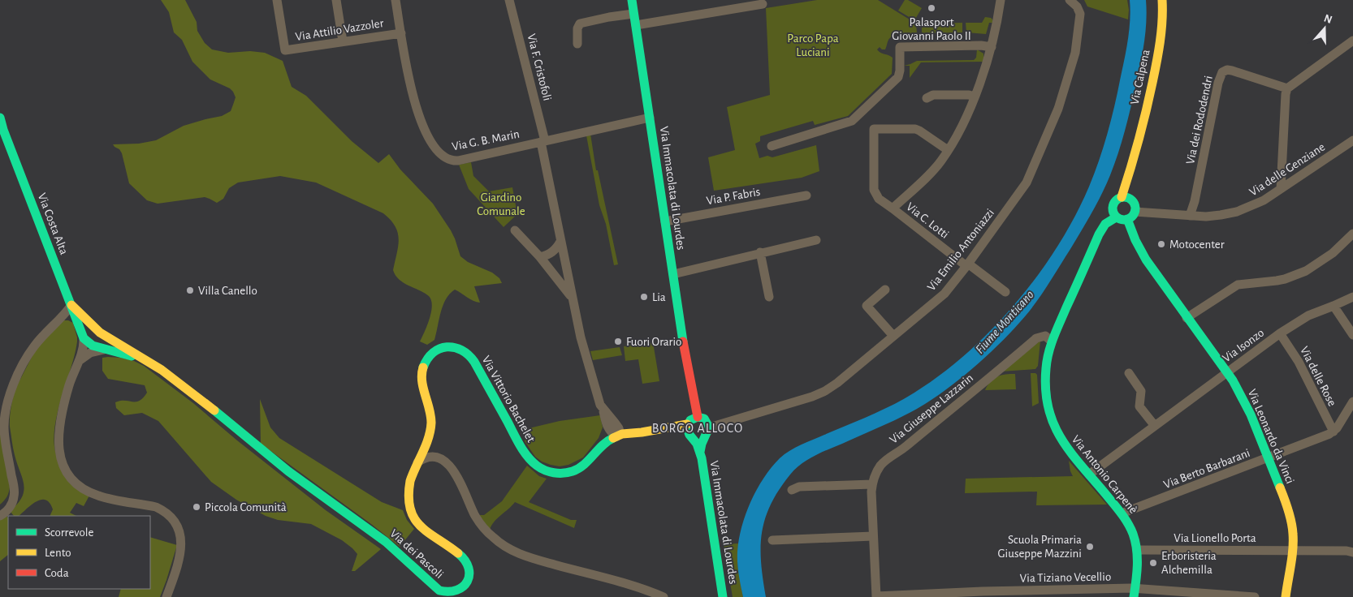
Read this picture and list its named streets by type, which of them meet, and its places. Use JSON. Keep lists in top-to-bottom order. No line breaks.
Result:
{"streets":{"street":["Via Attilio Vazzoler","Via F. Cristofoli","Via Calpena","Via dei Rododendri","Via G. B. Marin","Via delle Genziane","Via Immacolata di Lourdes","Via P. Fabris","Via C. Lotti","Via Costa Alta","Via Emilio Antoniazzi","Via Isonzo","Via delle Rose","Via Vittorio Bachelet","Via Giuseppe Lazzarin","Via Leonardo da Vinci","Via Berto Barbarani","Via Antonio Carpenè","Via Lionello Porta","Via dei Pascoli","Via Tiziano Vecellio"]},"crossings":[["Via Attilio Vazzoler","Via G. B. Marin"],["Via F. Cristofoli","Via G. B. Marin"],["Via Calpena","Via delle Genziane"],["Via Calpena","Via Leonardo da Vinci"],["Via Calpena","Via Antonio Carpenè"],["Via dei Rododendri","Via delle Genziane"],["Via G. B. Marin","Via Immacolata di Lourdes"],["Via delle Genziane","Via Leonardo da Vinci"],["Via delle Genziane","Via Antonio Carpenè"],["Via Immacolata di Lourdes","Via P. Fabris"],["Via Immacolata di Lourdes","Via Emilio Antoniazzi"],["Via Immacolata di Lourdes","Via Vittorio Bachelet"],["Via C. Lotti","Via Emilio Antoniazzi"],["Via Costa Alta","Via dei Pascoli"],["Via Emilio Antoniazzi","Via Vittorio Bachelet"],["Via Isonzo","Via delle Rose"],["Via Isonzo","Via Leonardo da Vinci"],["Via Isonzo","Via Antonio Carpenè"],["Via delle Rose","Via Berto Barbarani"],["Via Vittorio Bachelet","Via dei Pascoli"],["Via Giuseppe Lazzarin","Via Antonio Carpenè"],["Via Giuseppe Lazzarin","Via Tiziano Vecellio"],["Via Leonardo da Vinci","Via Berto Barbarani"],["Via Leonardo da Vinci","Via Antonio Carpenè"],["Via Leonardo da Vinci","Via Lionello Porta"],["Via Berto Barbarani","Via Antonio Carpenè"],["Via Antonio Carpenè","Via Lionello Porta"],["Via Antonio Carpenè","Via Tiziano Vecellio"]],"districts":["BORGO ALLOCO"],"water":["Fiume Monticano"],"parks":["Parco Papa Luciani","Giardino Comunale"],"places":["Palasport Giovanni Paolo II","Motocenter","Villa Canello","Lia","Fuori Orario","Piccola Comunità","Scuola Primaria Giuseppe Mazzini","Erboristeria Alchemilla"],"legend":["Scorrevole","Lento","Coda"],"north":"top"}
